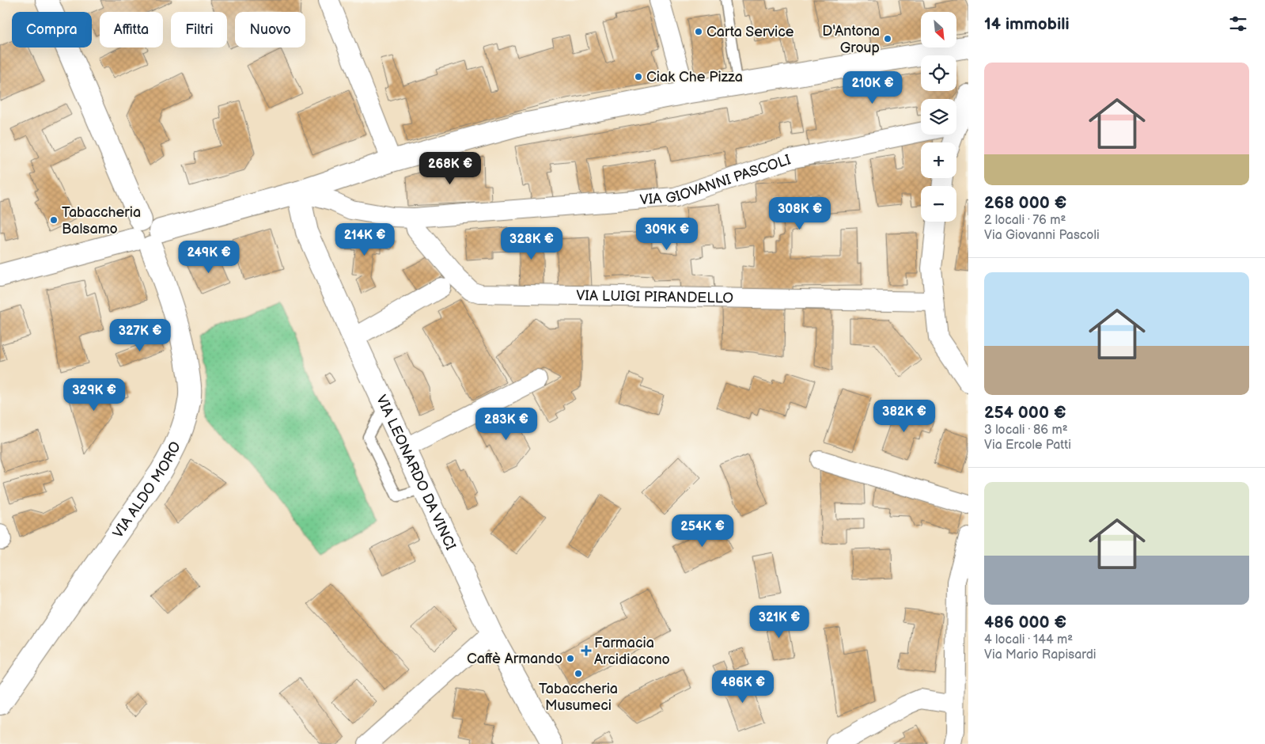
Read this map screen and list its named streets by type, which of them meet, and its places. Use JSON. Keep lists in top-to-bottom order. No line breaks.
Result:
{"streets":{"main road":["VIA LEONARDO DA VINCI","VIA ALDO MORO"],"street":["VIA GIOVANNI PASCOLI","VIA LUIGI PIRANDELLO"]},"crossings":[["VIA GIOVANNI PASCOLI","VIA LUIGI PIRANDELLO"],["VIA GIOVANNI PASCOLI","VIA LEONARDO DA VINCI"]],"places":{"other":["Carta Service","D'Antona Group","Ciak Che Pizza","Tabaccheria Balsamo","Caffè Armando","Tabaccheria Musumeci"],"health":["Farmacia Arcidiacono"]},"north":"bottom right","page":{"heading":"14 immobili","map_buttons":["+","−"],"chip":["Compra","Affitta","Filtri","Nuovo"],"list":[{"name":"268 000 €","note":"2 locali · 76 m² · Via Giovanni Pascoli"},{"name":"254 000 €","note":"3 locali · 86 m² · Via Ercole Patti"},{"name":"486 000 €","note":"4 locali · 144 m² · Via Mario Rapisardi"}],"price":["210K €","268K €","308K €","309K €","214K €","328K €","249K €","327K €","329K €","382K €","283K €","254K €","321K €","486K €"]}}
